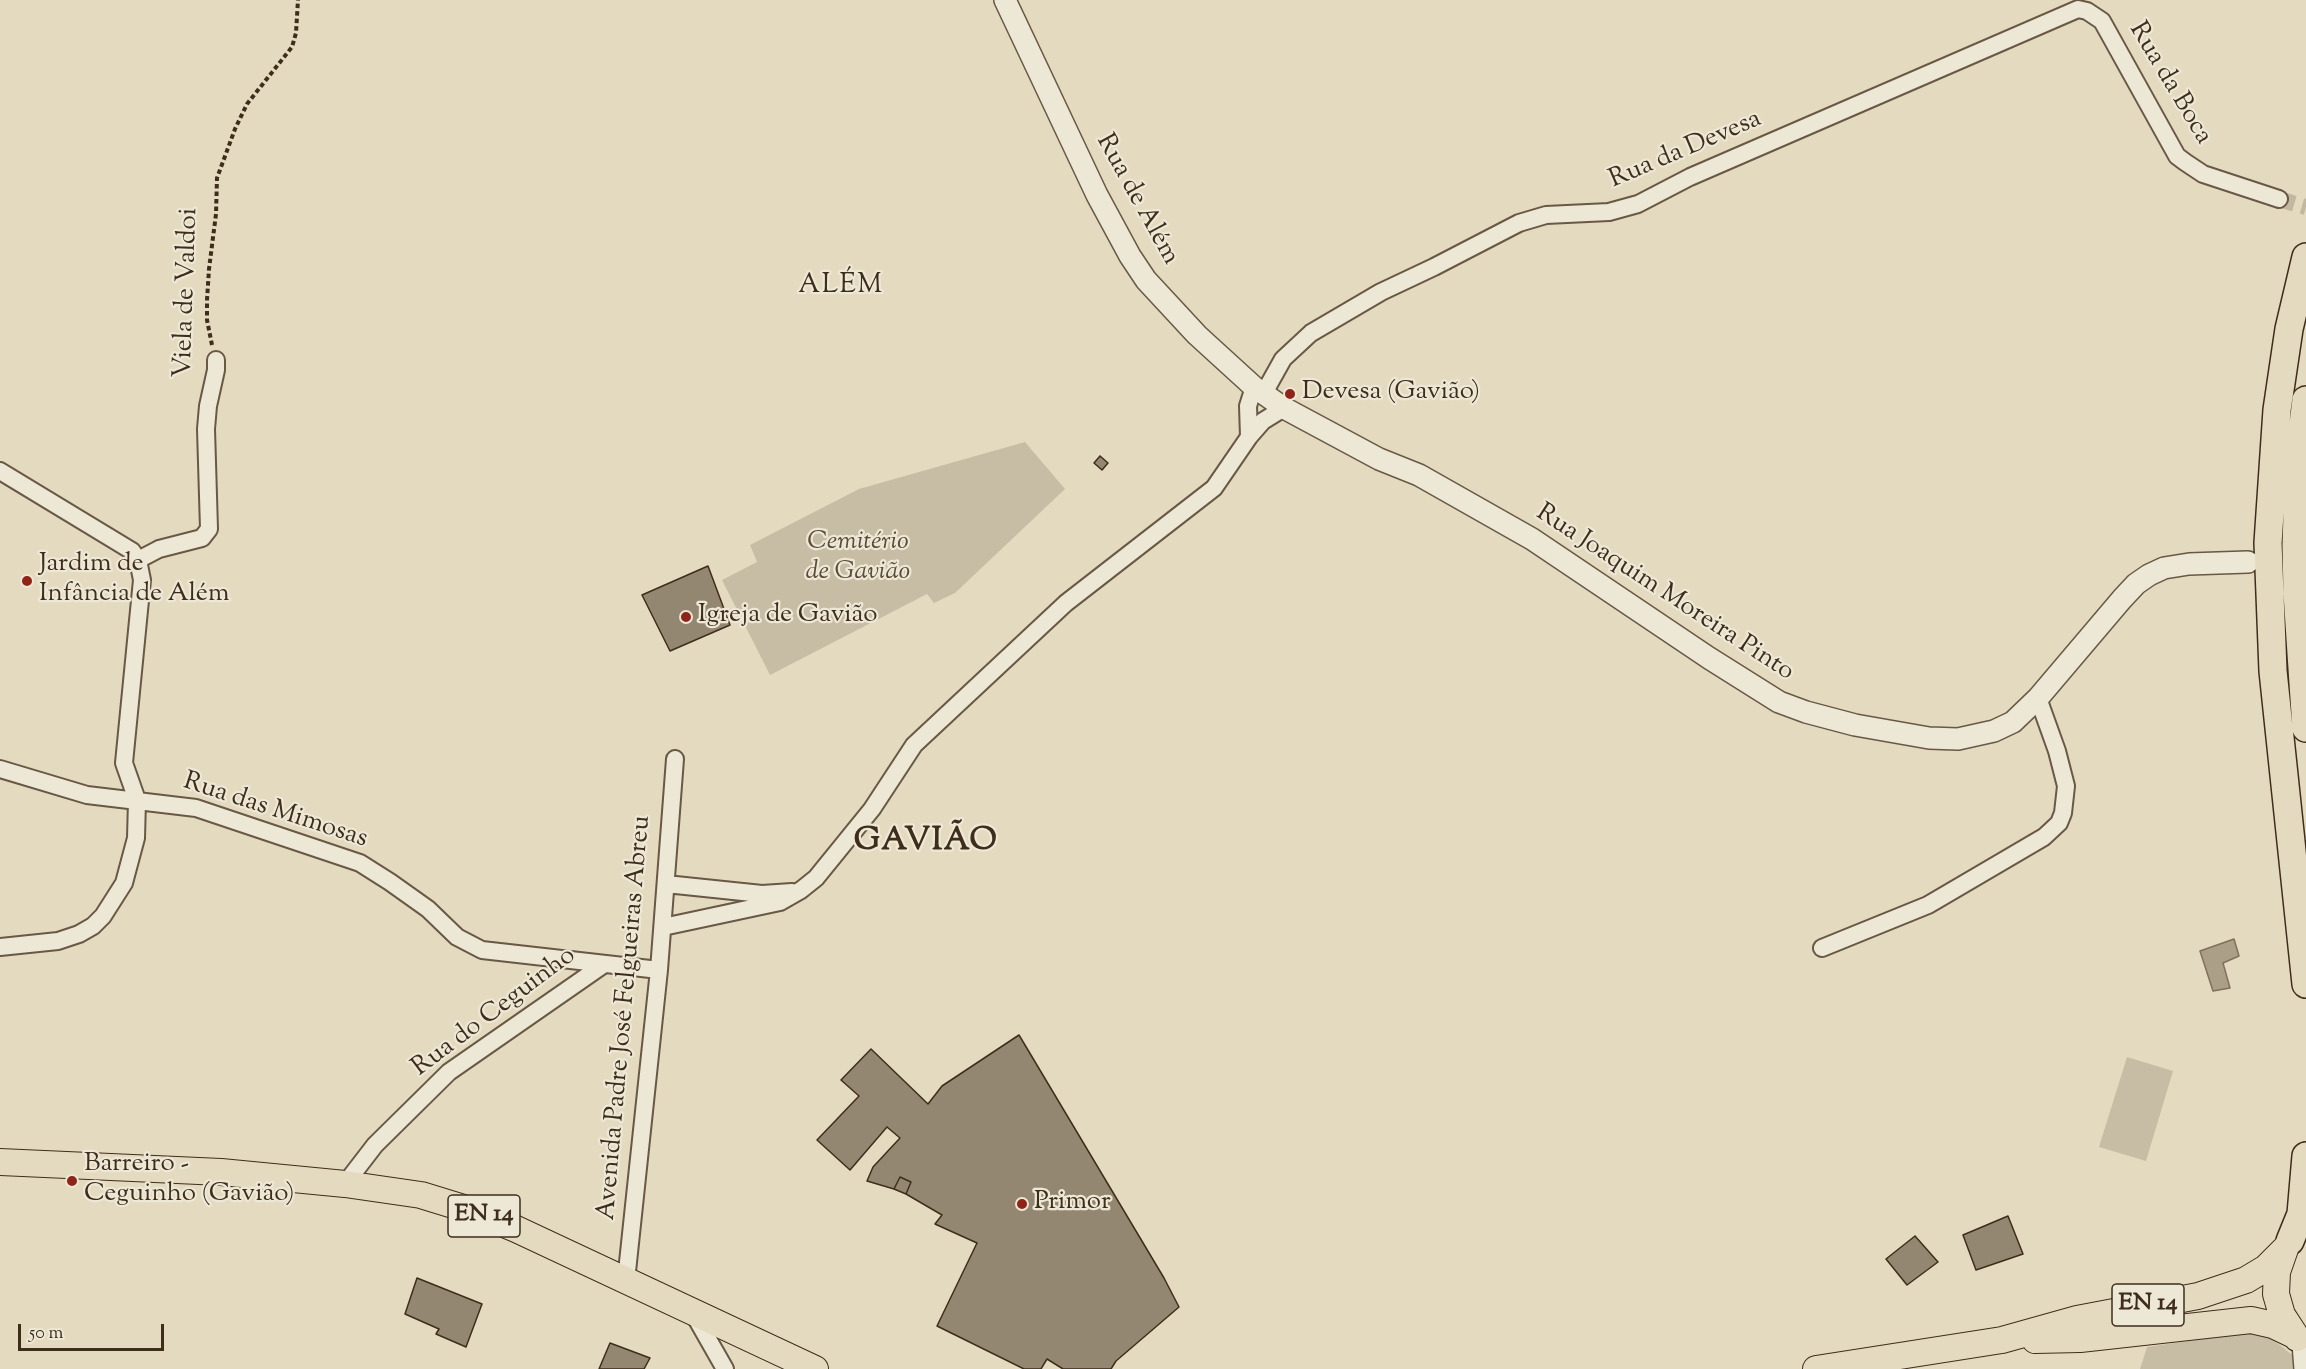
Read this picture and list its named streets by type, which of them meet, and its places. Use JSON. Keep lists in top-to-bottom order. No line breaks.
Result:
{"streets":{"highway":["EN 14"],"street":["Rua da Boca","Rua da Devesa","Rua de Além","Viela de Valdoi","Rua Joaquim Moreira Pinto","Rua das Mimosas","Rua do Ceguinho","Avenida Padre José Felgueiras Abreu"]},"crossings":[["Rua da Boca","Rua da Devesa"],["Rua da Devesa","Rua de Além"],["Rua da Devesa","Rua Joaquim Moreira Pinto"],["Rua de Além","Rua Joaquim Moreira Pinto"],["Rua das Mimosas","Rua do Ceguinho"],["Rua das Mimosas","Avenida Padre José Felgueiras Abreu"],["Rua do Ceguinho","EN 14"],["Avenida Padre José Felgueiras Abreu","EN 14"]],"districts":["ALÉM","GAVIÃO"],"parks":["Cemitério de Gavião"],"places":["Devesa (Gavião)","Jardim de Infância de Além","Igreja de Gavião","Barreiro - Ceguinho (Gavião)","Primor"],"scale_bar":"50 m"}
